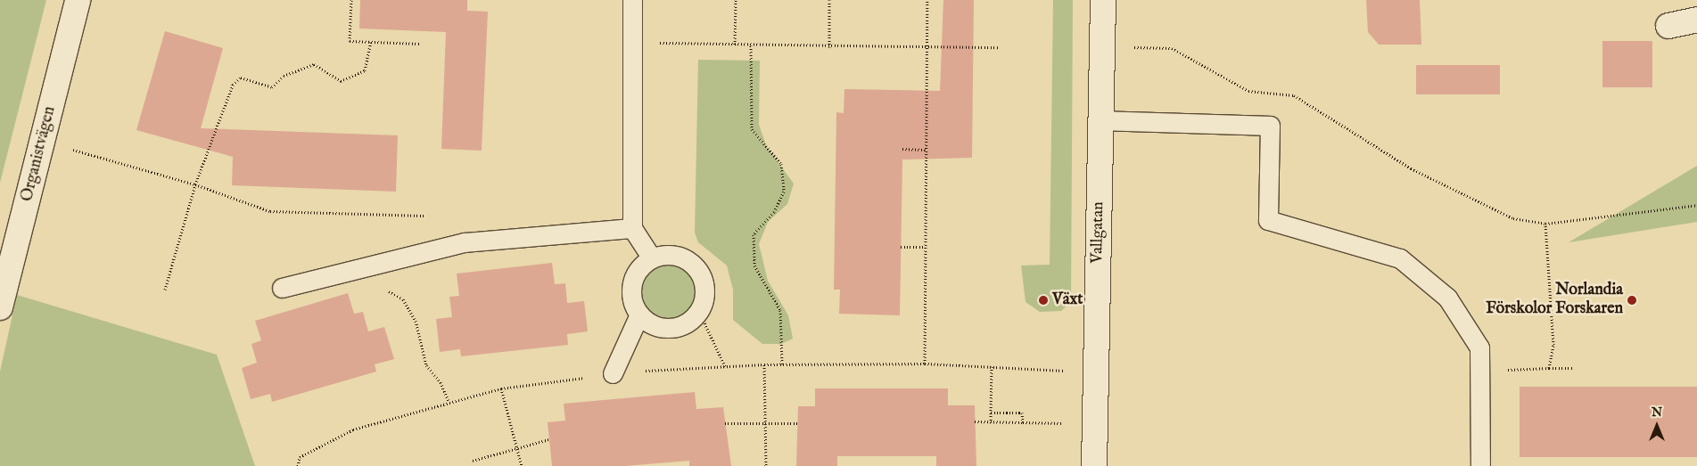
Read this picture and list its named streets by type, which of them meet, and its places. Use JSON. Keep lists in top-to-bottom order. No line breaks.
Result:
{"streets":{"street":["Organistvägen","Vallgatan"]},"places":["Växt","Norlandia Förskolor Forskaren"],"north":"top"}
